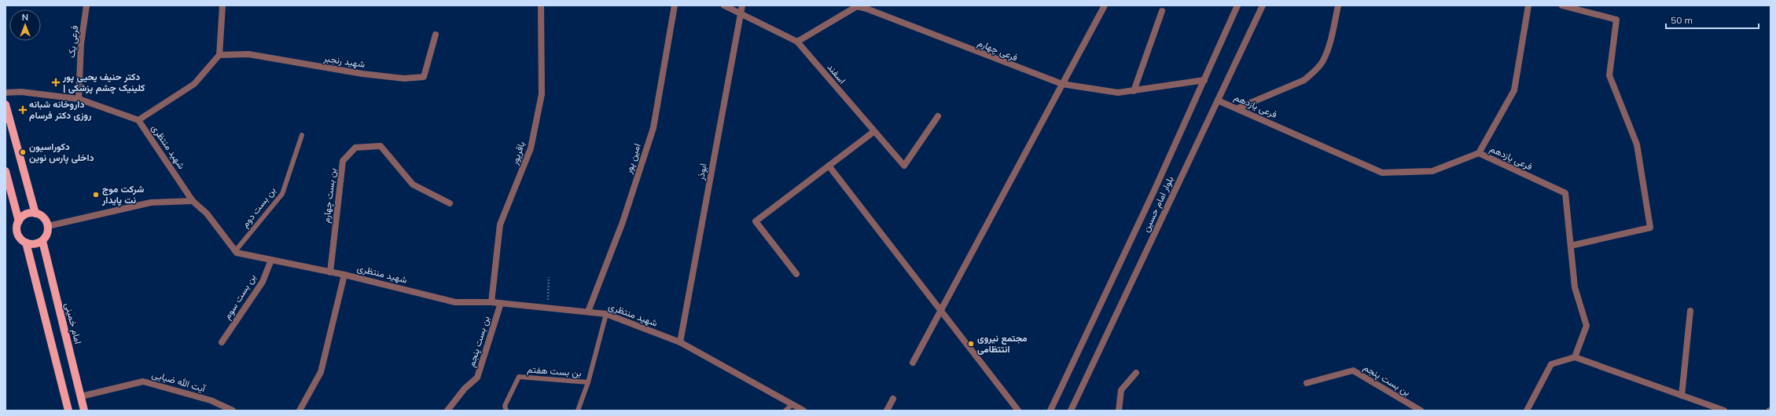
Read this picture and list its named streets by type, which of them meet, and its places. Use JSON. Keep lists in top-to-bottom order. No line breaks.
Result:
{"streets":{"main road":["امام خمینی"],"street":["فرعی یک","فرعی چهارم","شهید رنجبر","اسفند","فرعی یازدهم","شهید منتظری","باقرپور","امین پور","ابوذر","بن بست چهارم","بلوار امام حسین","بن بست سوم","بن بست پنجم","آیت الله ضیایی"],"lane":["بن بست دوم","بن بست هفتم"]},"crossings":[["فرعی یک","شهید منتظری"],["فرعی چهارم","اسفند"],["فرعی چهارم","بلوار امام حسین"],["اسفند","ابوذر"],["فرعی یازدهم","بلوار امام حسین"],["شهید منتظری","باقرپور"],["شهید منتظری","امین پور"],["شهید منتظری","ابوذر"],["شهید منتظری","بن بست چهارم"],["شهید منتظری","بن بست دوم"],["شهید منتظری","بن بست سوم"],["شهید منتظری","بن بست پنجم"],["شهید منتظری","بن بست هفتم"],["امام خمینی","آیت الله ضیایی"]],"places":{"health":["دکتر حنیف یحیی پور | کلینیک چشم پزشکی","داروخانه شبانه روزی دکتر فرسام"],"other":["دکوراسیون داخلی پارس نوین","شرکت موج نت پایدار","مجتمع نیروی انتتظامی"]},"scale_bar":"50 m","north":"top"}
